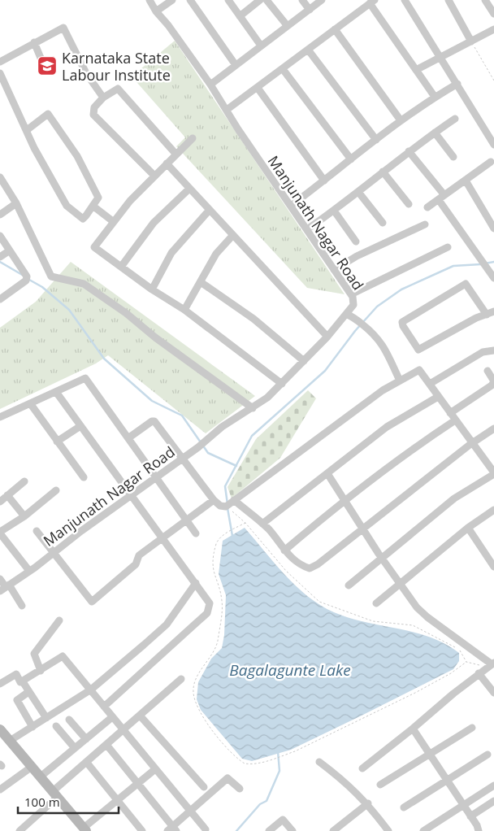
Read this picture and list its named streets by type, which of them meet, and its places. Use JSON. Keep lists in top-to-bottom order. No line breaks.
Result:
{"streets":{"street":["Manjunath Nagar Road"]},"water":["Bagalagunte Lake"],"places":{"school or university":["Karnataka State Labour Institute"]},"scale_bar":"100 m"}
